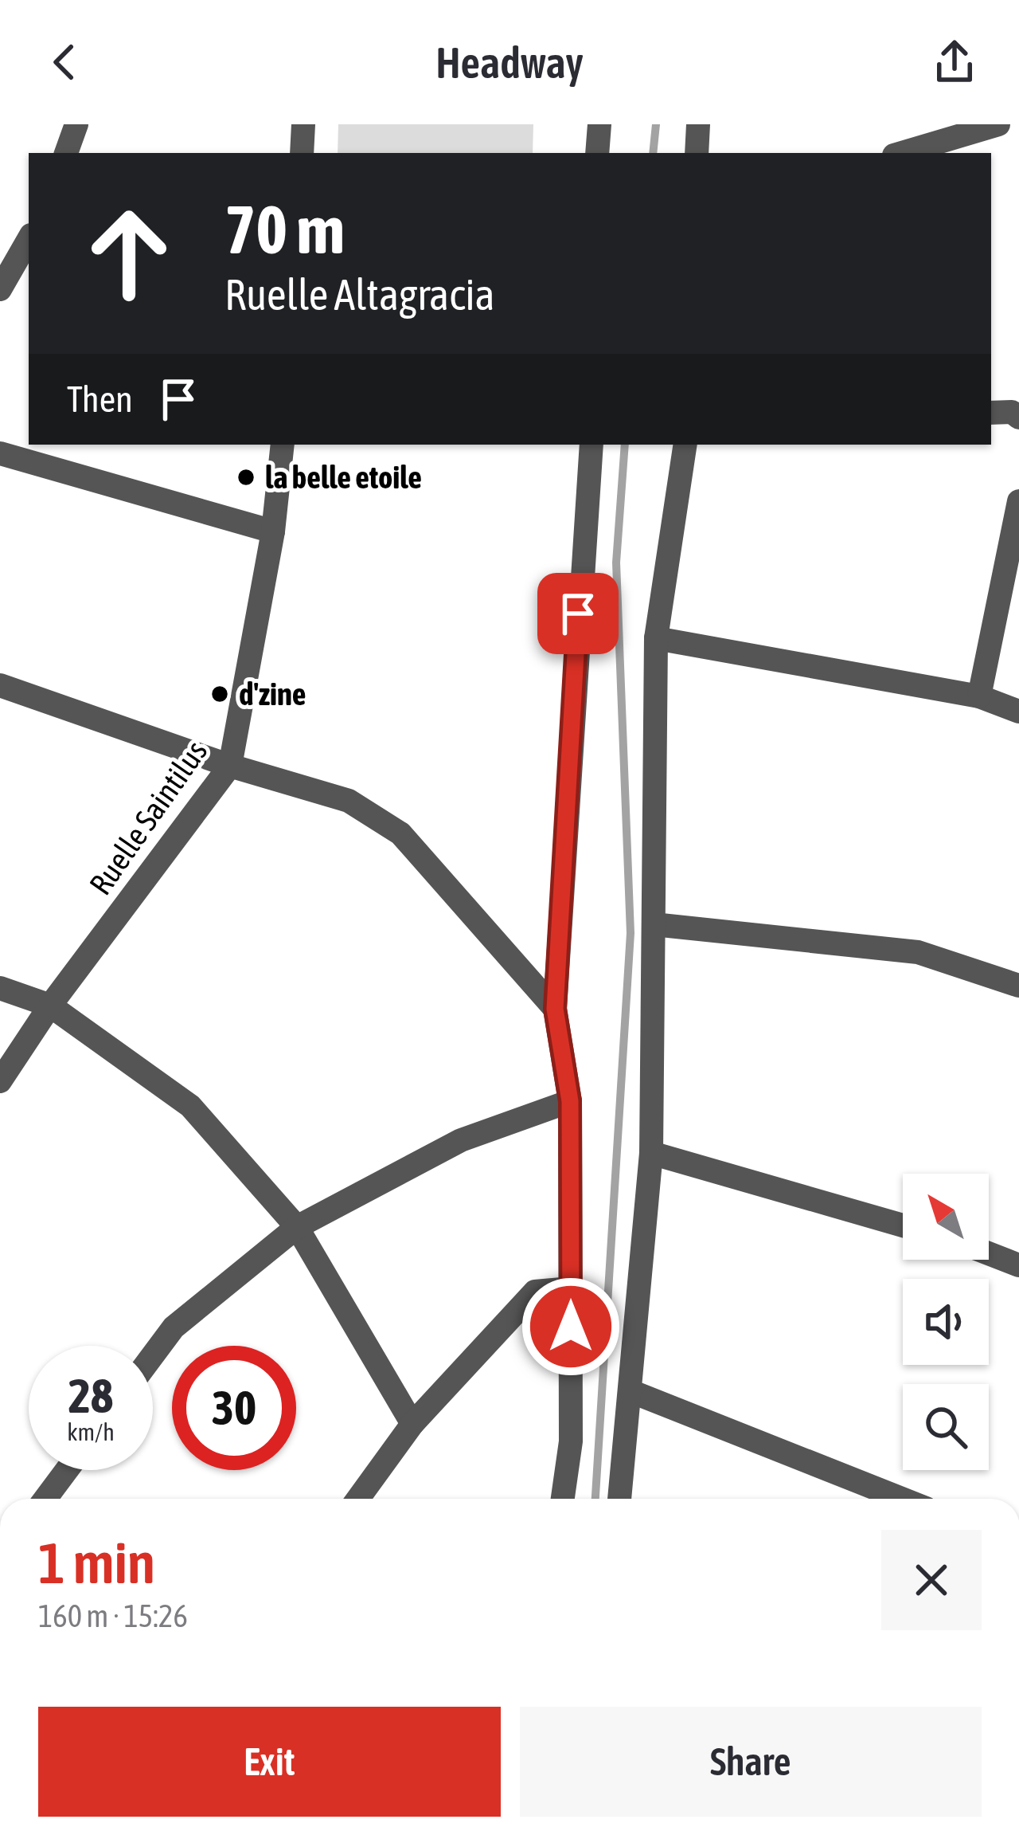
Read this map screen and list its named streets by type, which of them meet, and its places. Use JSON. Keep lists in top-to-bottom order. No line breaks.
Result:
{"streets":{"street":["Ruelle Saintilus"]},"places":["la belle etoile","d'zine"],"north":"top left","page":{"header":"Headway","turn":["70 m","Ruelle Altagracia"],"then":"Then","speed":"28 km/h","limit":"30","heading":["1 min","160 m · 15:26"],"buttons":["Exit","Share"]}}
